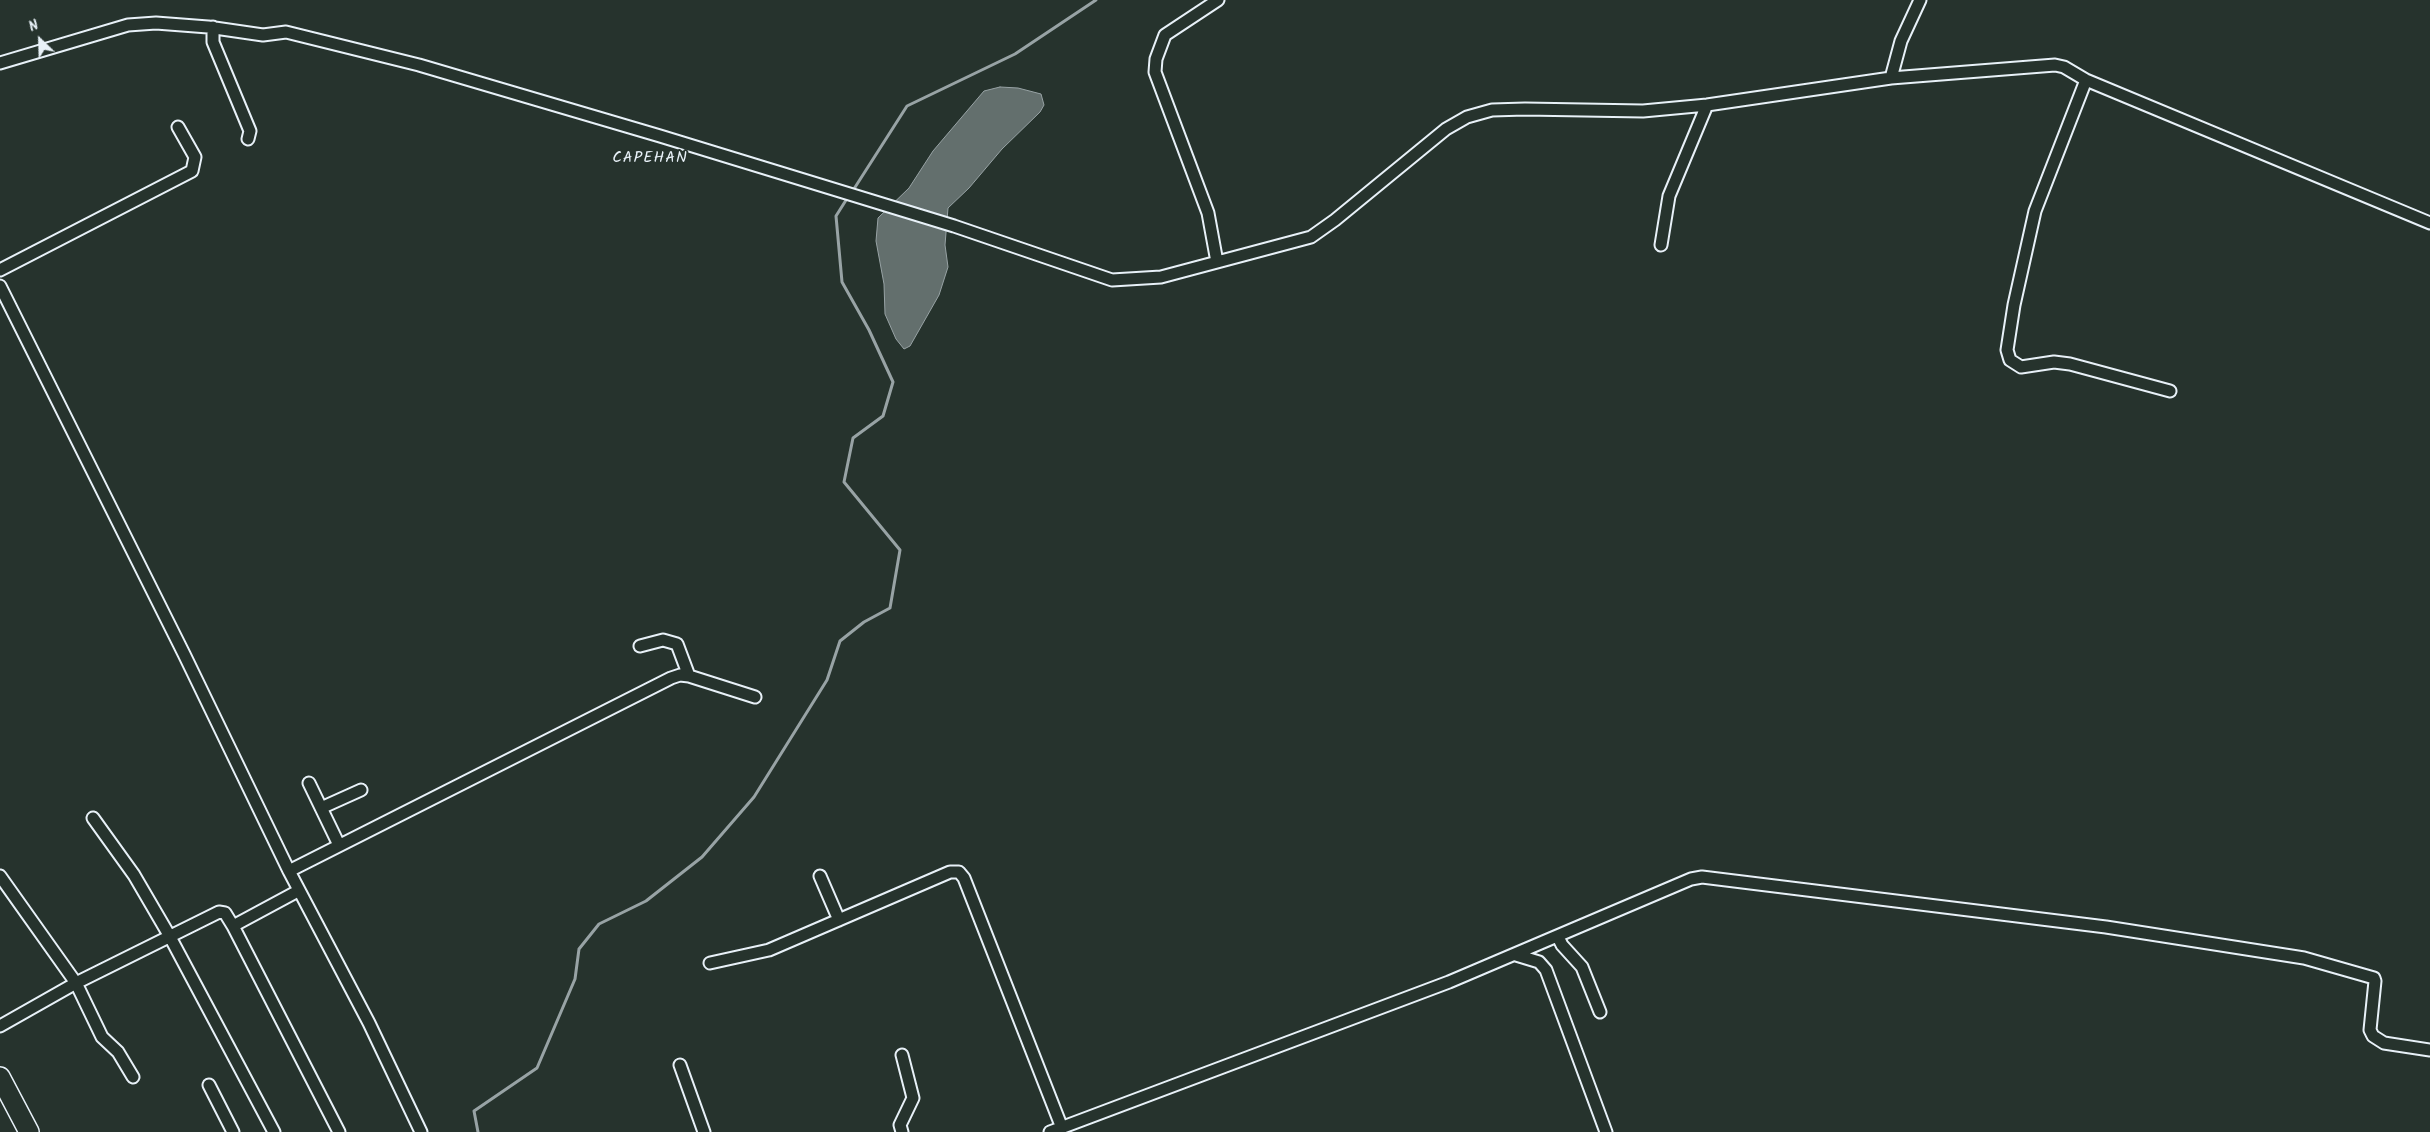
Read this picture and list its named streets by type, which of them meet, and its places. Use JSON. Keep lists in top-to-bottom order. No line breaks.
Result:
{"districts":["CAPEHAN"],"north":"top left"}
